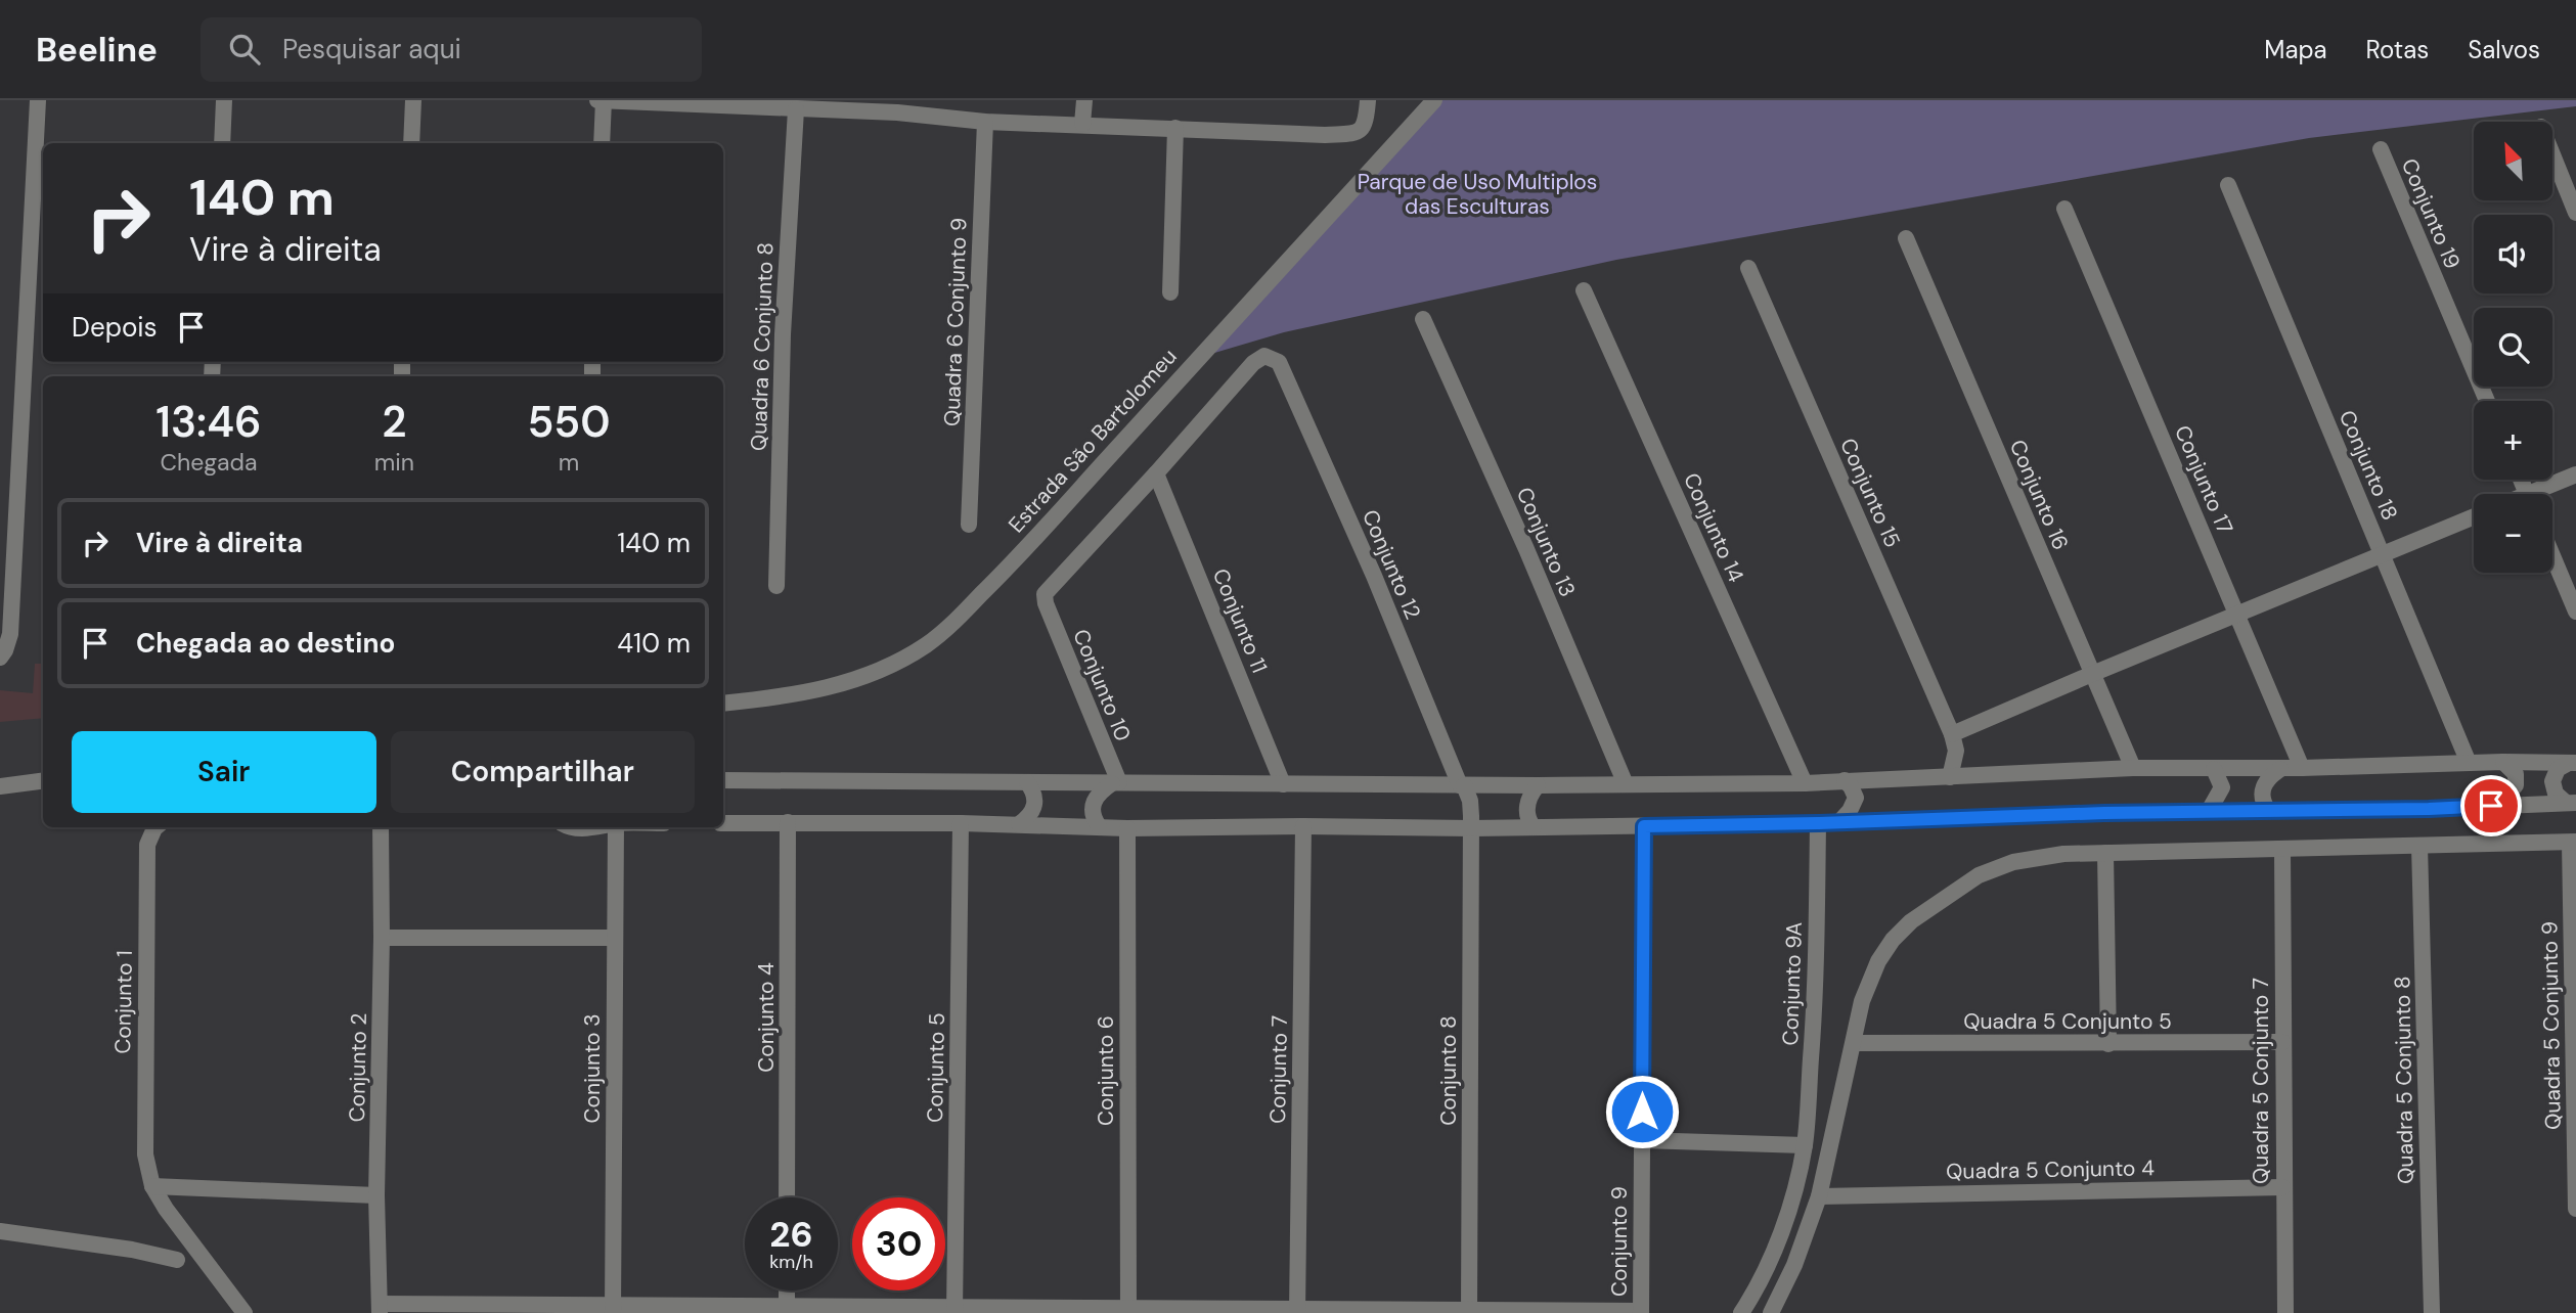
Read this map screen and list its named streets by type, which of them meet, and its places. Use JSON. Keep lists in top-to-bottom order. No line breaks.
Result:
{"streets":{"street":["Conjunto 19","Quadra 6 Conjunto 9","Quadra 6 Conjunto 8","Estrada São Bartolomeu","Conjunto 18","Conjunto 17","Conjunto 15","Conjunto 16","Conjunto 14","Conjunto 13","Conjunto 12","Conjunto 11","Conjunto 10","Conjunto 9A","Conjunto 1","Conjunto 4","Quadra 5 Conjunto 5","Quadra 5 Conjunto 9","Conjunto 2","Conjunto 5","Conjunto 3","Conjunto 7","Conjunto 6","Conjunto 8","Quadra 5 Conjunto 8","Quadra 5 Conjunto 7","Quadra 5 Conjunto 4","Conjunto 9"]},"crossings":[["Conjunto 12","Conjunto 11"],["Conjunto 12","Conjunto 10"],["Conjunto 12","Conjunto 8"],["Conjunto 11","Conjunto 10"],["Quadra 5 Conjunto 5","Quadra 5 Conjunto 7"],["Quadra 5 Conjunto 7","Quadra 5 Conjunto 4"]],"parks":["Parque de Uso Multiplos das Esculturas"],"north":"top left","page":{"header":"Beeline","search":"Pesquisar aqui","nav":["Mapa","Rotas","Salvos"],"map_buttons":["+","−"],"turn":["140 m","Vire à direita"],"then":"Depois","eta":["13:46","Chegada","2","min","550","m"],"list":[{"name":"Vire à direita","value":"140 m"},{"name":"Chegada ao destino","value":"410 m"}],"buttons":["Sair","Compartilhar"],"speed":"26 km/h","limit":"30"}}
